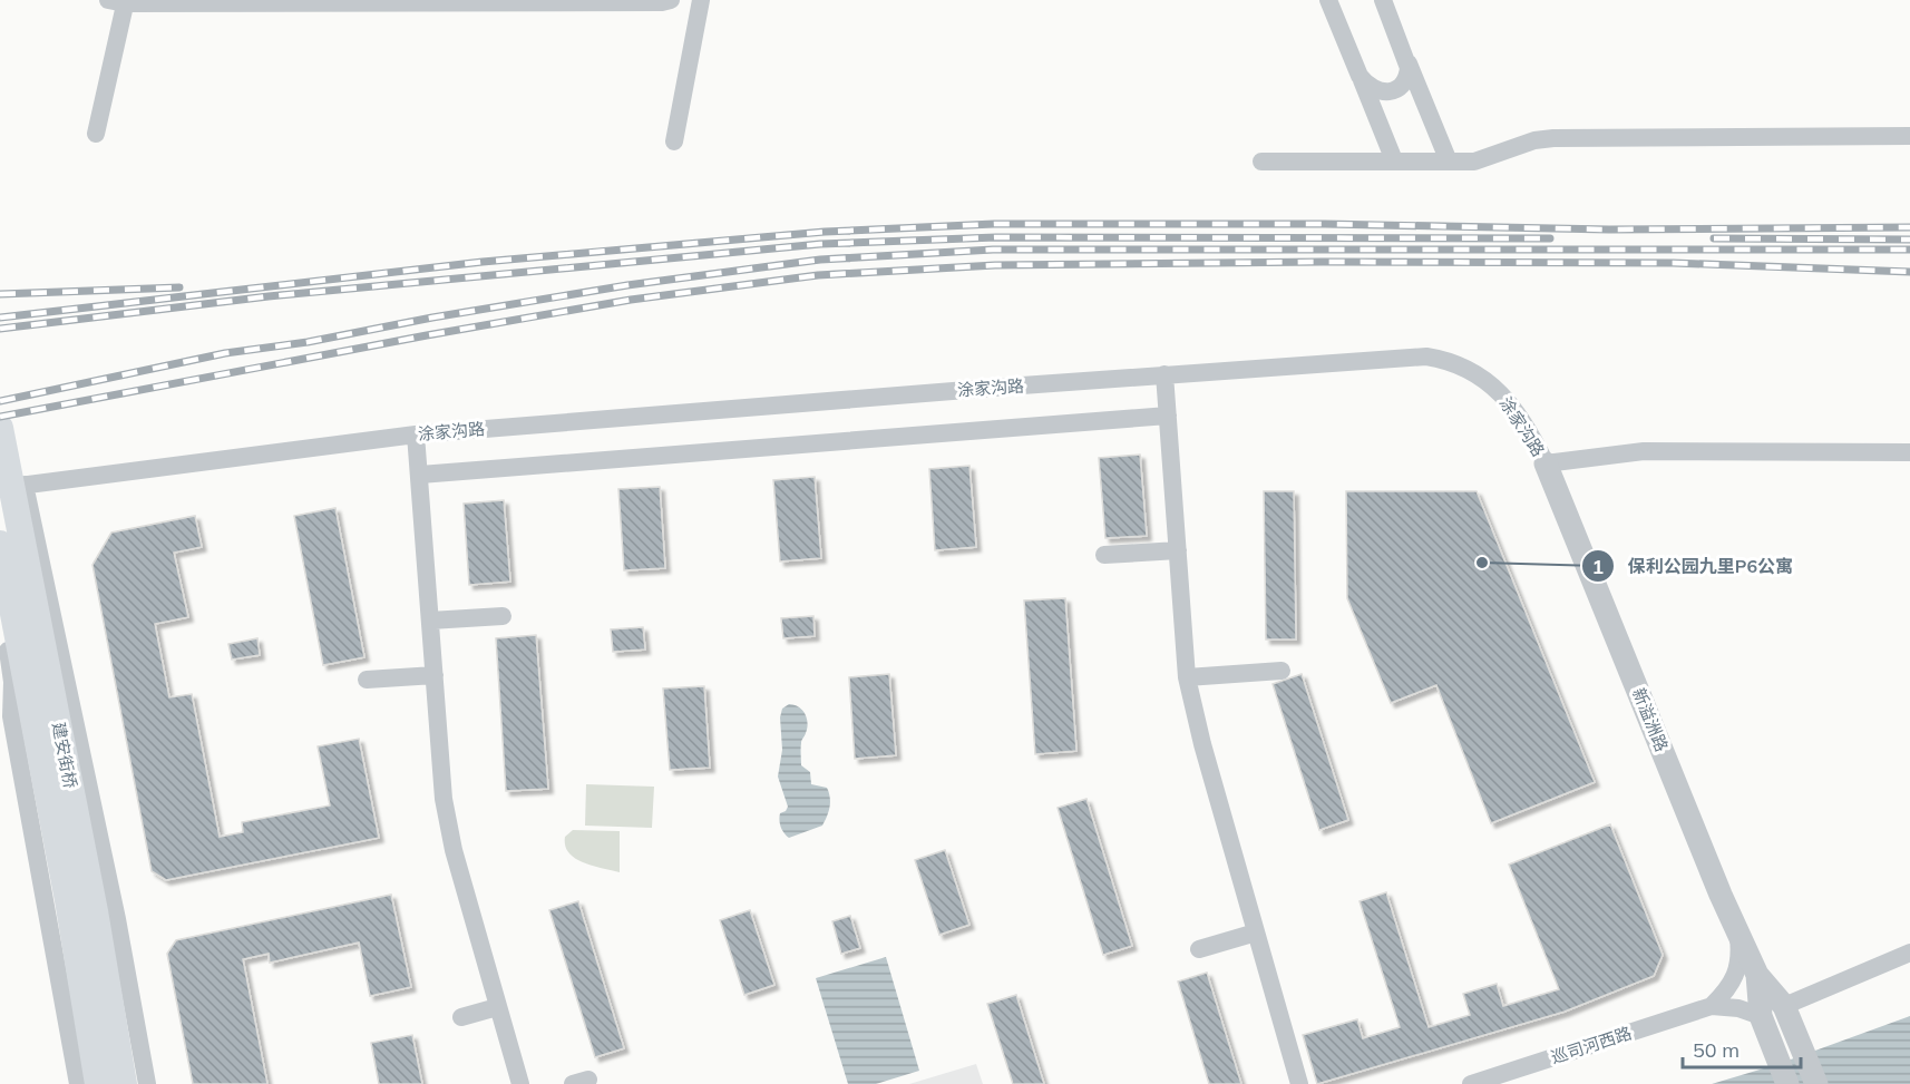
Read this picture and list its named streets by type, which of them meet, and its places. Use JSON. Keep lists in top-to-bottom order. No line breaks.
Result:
{"streets":{"main road":["建安街桥"],"street":["涂家沟路","新溢洲路","巡司河西路"]},"crossings":[["涂家沟路","新溢洲路"]],"places":["保利公园九里P6公寓"],"scale_bar":"50 m"}
